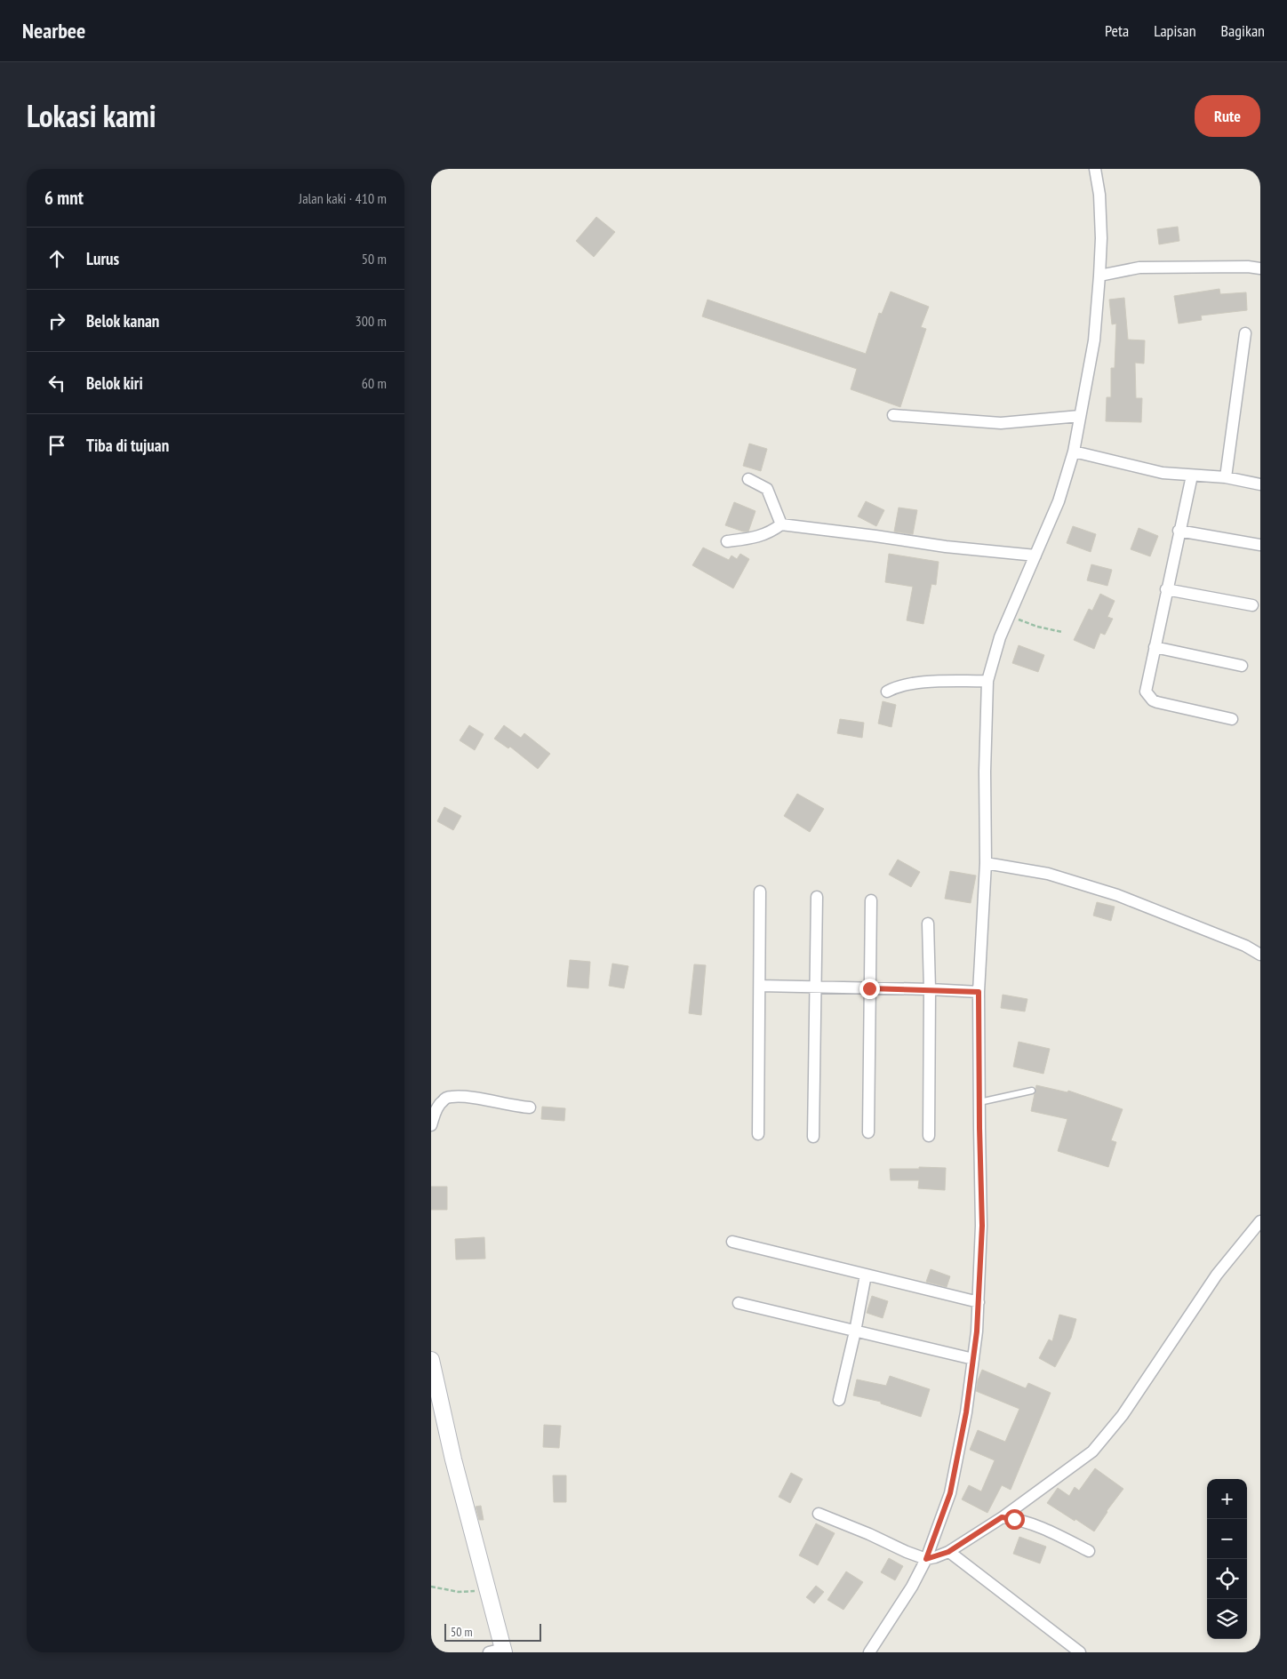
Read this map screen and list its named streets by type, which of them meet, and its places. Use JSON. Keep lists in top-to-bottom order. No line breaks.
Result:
{"scale_bar":"50 m","page":{"header":"Nearbee","nav":["Peta","Lapisan","Bagikan"],"title":"Lokasi kami","buttons":"Rute","heading":["6 mnt","Jalan kaki · 410 m"],"list":[["Lurus","50 m"],["Belok kanan","300 m"],["Belok kiri","60 m"],"Tiba di tujuan"],"map_buttons":["+","−"],"scale":"50 m"}}
